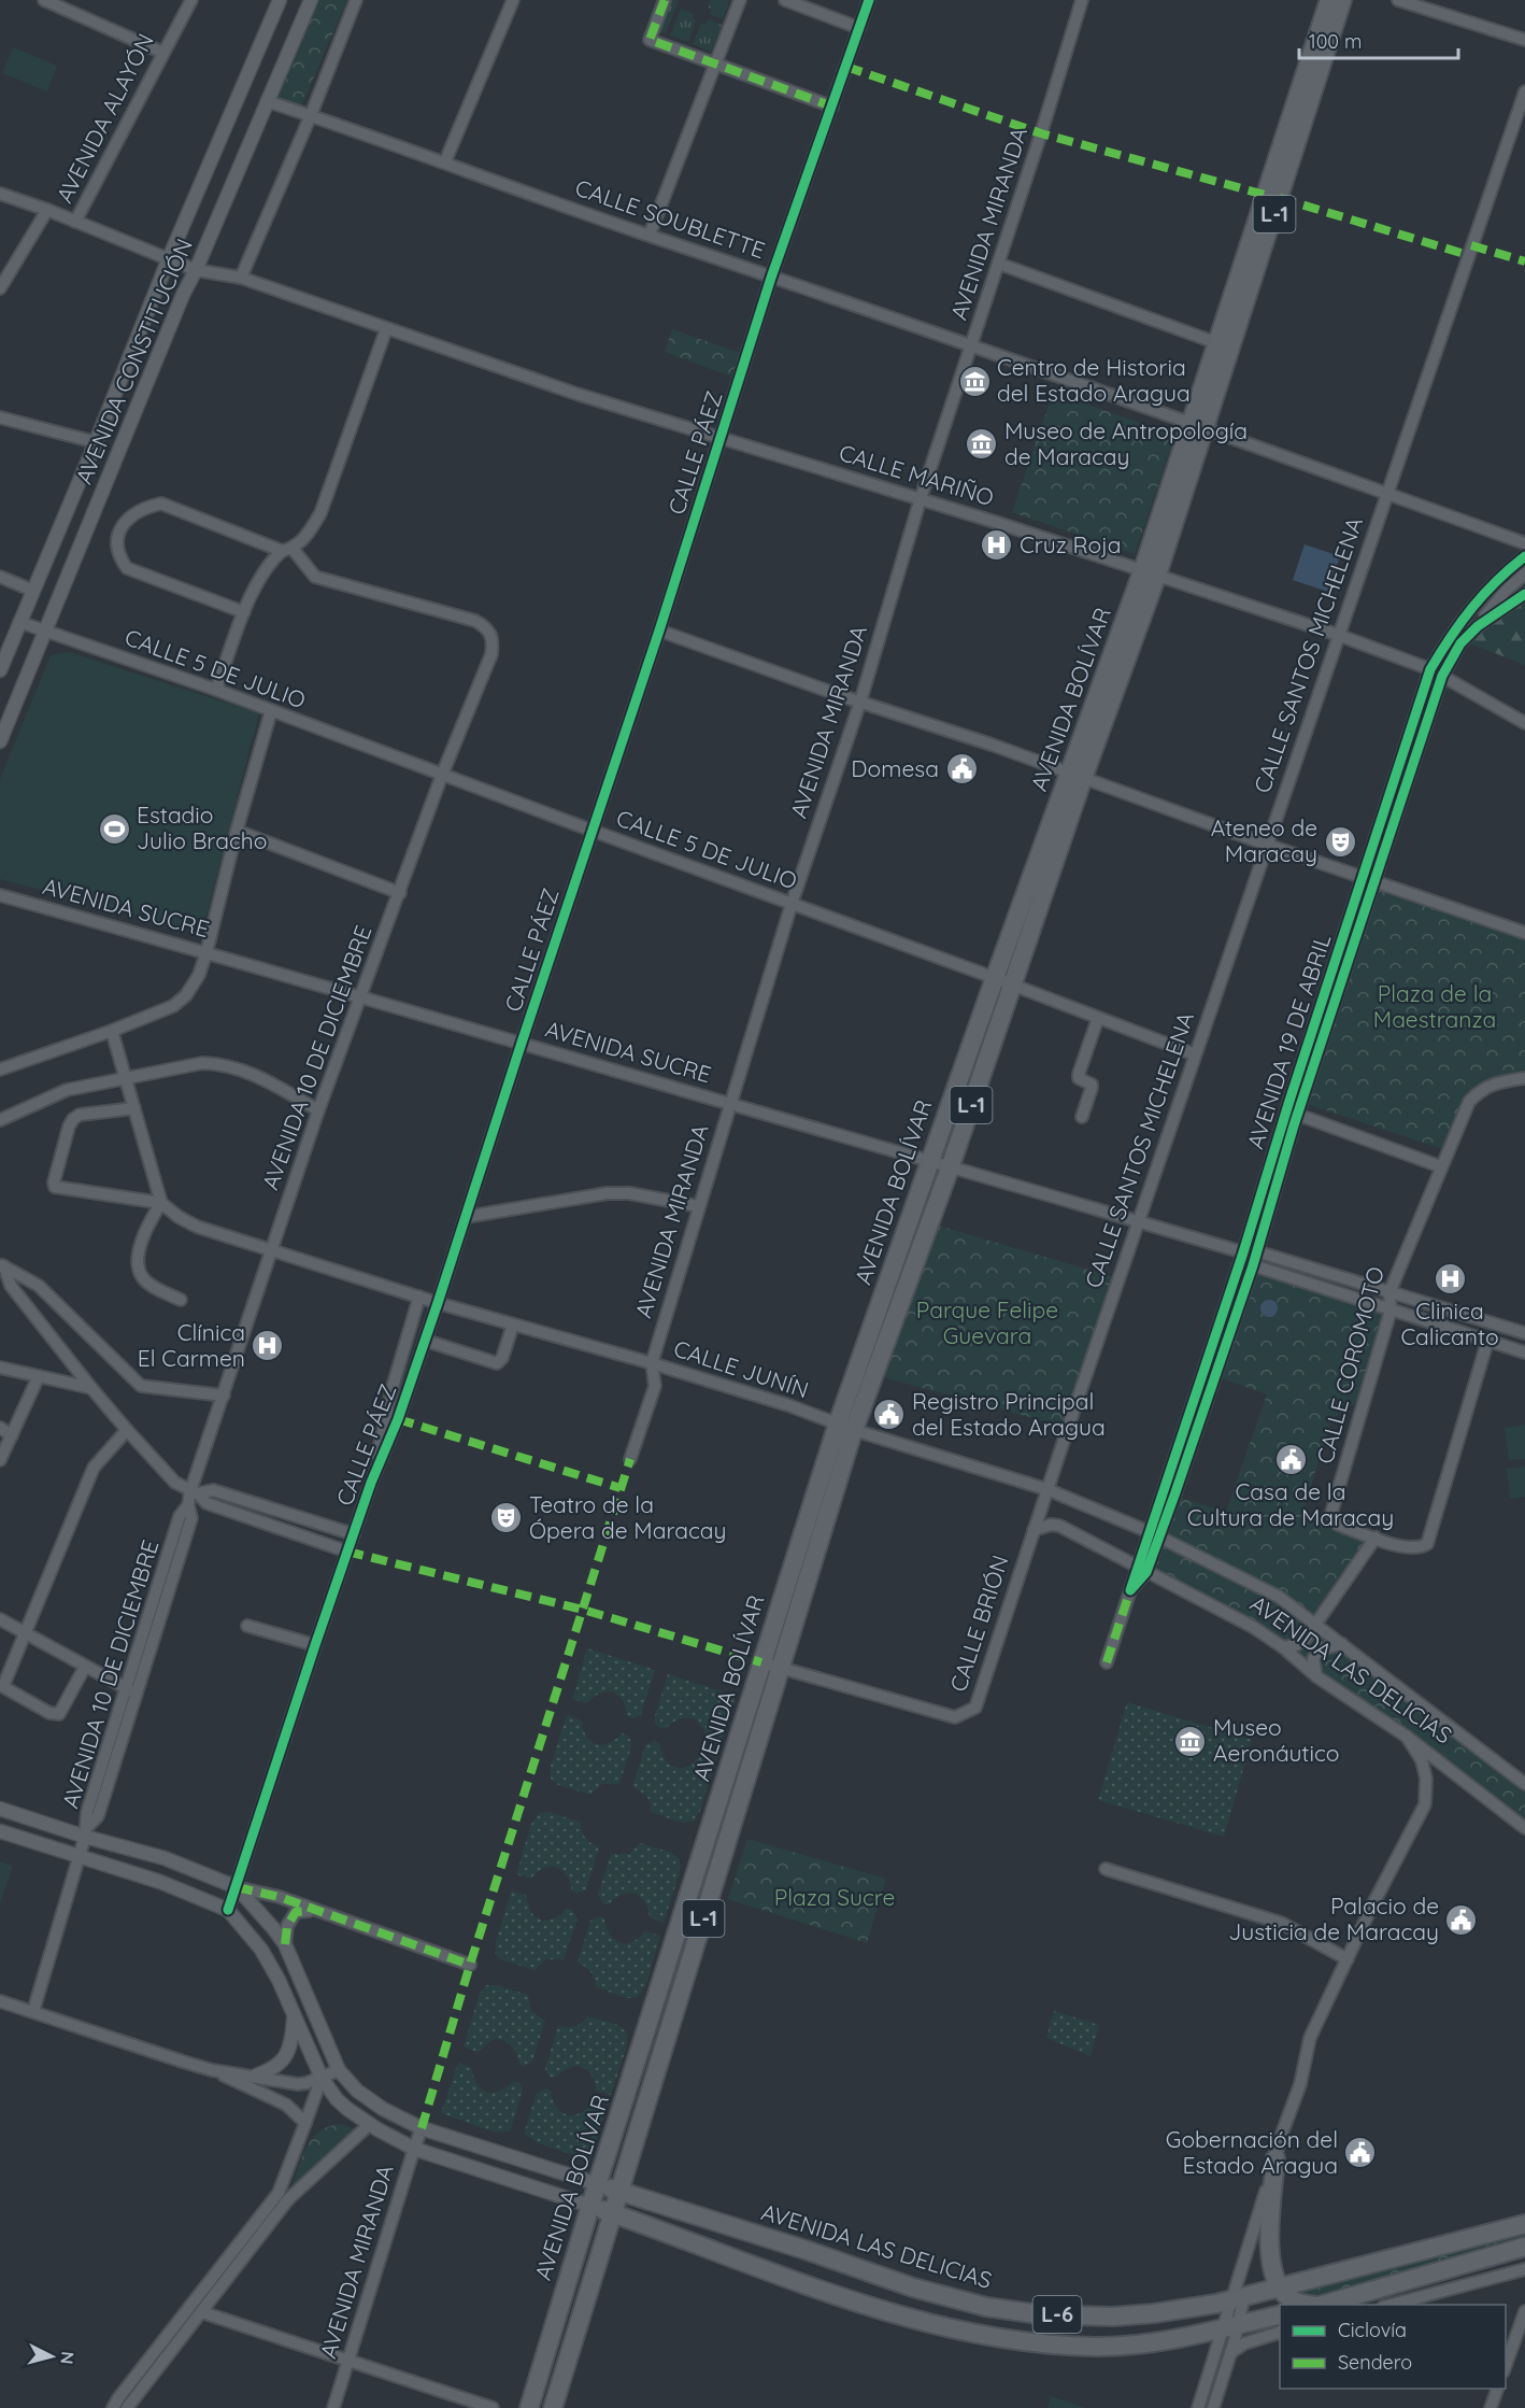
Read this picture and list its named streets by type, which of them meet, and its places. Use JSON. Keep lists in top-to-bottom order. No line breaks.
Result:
{"streets":{"main road":["L-1","AVENIDA BOLÍVAR","AVENIDA LAS DELICIAS","L-6"],"street":["AVENIDA ALAYÓN","CALLE SOUBLETTE","AVENIDA MIRANDA","AVENIDA CONSTITUCIÓN","CALLE PÁEZ","CALLE MARIÑO","CALLE SANTOS MICHELENA","CALLE 5 DE JULIO","AVENIDA SUCRE","AVENIDA 19 DE ABRIL","AVENIDA 10 DE DICIEMBRE","CALLE COROMOTO","CALLE JUNÍN","CALLE BRIÓN"]},"crossings":[["CALLE SOUBLETTE","AVENIDA MIRANDA"],["CALLE SOUBLETTE","AVENIDA CONSTITUCIÓN"],["CALLE SOUBLETTE","CALLE PÁEZ"],["CALLE SOUBLETTE","CALLE SANTOS MICHELENA"],["CALLE SOUBLETTE","AVENIDA BOLÍVAR"],["AVENIDA MIRANDA","CALLE MARIÑO"],["AVENIDA MIRANDA","CALLE 5 DE JULIO"],["AVENIDA MIRANDA","AVENIDA SUCRE"],["AVENIDA MIRANDA","CALLE JUNÍN"],["AVENIDA MIRANDA","L-6"],["AVENIDA CONSTITUCIÓN","CALLE MARIÑO"],["AVENIDA CONSTITUCIÓN","CALLE 5 DE JULIO"],["CALLE PÁEZ","CALLE MARIÑO"],["CALLE PÁEZ","CALLE 5 DE JULIO"],["CALLE PÁEZ","AVENIDA SUCRE"],["CALLE PÁEZ","CALLE JUNÍN"],["CALLE PÁEZ","L-6"],["CALLE MARIÑO","CALLE SANTOS MICHELENA"],["CALLE MARIÑO","AVENIDA BOLÍVAR"],["CALLE MARIÑO","AVENIDA 19 DE ABRIL"],["CALLE SANTOS MICHELENA","CALLE 5 DE JULIO"],["CALLE SANTOS MICHELENA","AVENIDA SUCRE"],["CALLE SANTOS MICHELENA","CALLE JUNÍN"],["CALLE SANTOS MICHELENA","CALLE BRIÓN"],["CALLE SANTOS MICHELENA","AVENIDA LAS DELICIAS"],["CALLE 5 DE JULIO","AVENIDA BOLÍVAR"],["CALLE 5 DE JULIO","AVENIDA 10 DE DICIEMBRE"],["AVENIDA BOLÍVAR","AVENIDA SUCRE"],["AVENIDA BOLÍVAR","CALLE JUNÍN"],["AVENIDA BOLÍVAR","CALLE BRIÓN"],["AVENIDA BOLÍVAR","AVENIDA LAS DELICIAS"],["AVENIDA BOLÍVAR","L-6"],["AVENIDA SUCRE","AVENIDA 19 DE ABRIL"],["AVENIDA SUCRE","AVENIDA 10 DE DICIEMBRE"],["AVENIDA SUCRE","CALLE COROMOTO"],["AVENIDA 19 DE ABRIL","AVENIDA LAS DELICIAS"],["AVENIDA 10 DE DICIEMBRE","CALLE JUNÍN"],["AVENIDA 10 DE DICIEMBRE","L-6"],["CALLE JUNÍN","CALLE BRIÓN"],["CALLE JUNÍN","AVENIDA LAS DELICIAS"],["CALLE BRIÓN","AVENIDA LAS DELICIAS"],["AVENIDA LAS DELICIAS","L-6"]],"parks":["Plaza de la Maestranza","Parque Felipe Guevara","Plaza Sucre"],"places":{"museum":["Centro de Historia del Estado Aragua","Museo de Antropología de Maracay","Museo Aeronáutico"],"hospital":["Cruz Roja","Clinica Calicanto","Clínica El Carmen"],"public building":["Domesa","Registro Principal del Estado Aragua","Casa de la Cultura de Maracay","Palacio de Justicia de Maracay","Gobernación del Estado Aragua"],"sports":["Estadio Julio Bracho"],"theatre":["Ateneo de Maracay","Teatro de la Ópera de Maracay"]},"legend":["Ciclovía","Sendero"],"scale_bar":"100 m","north":"right"}
